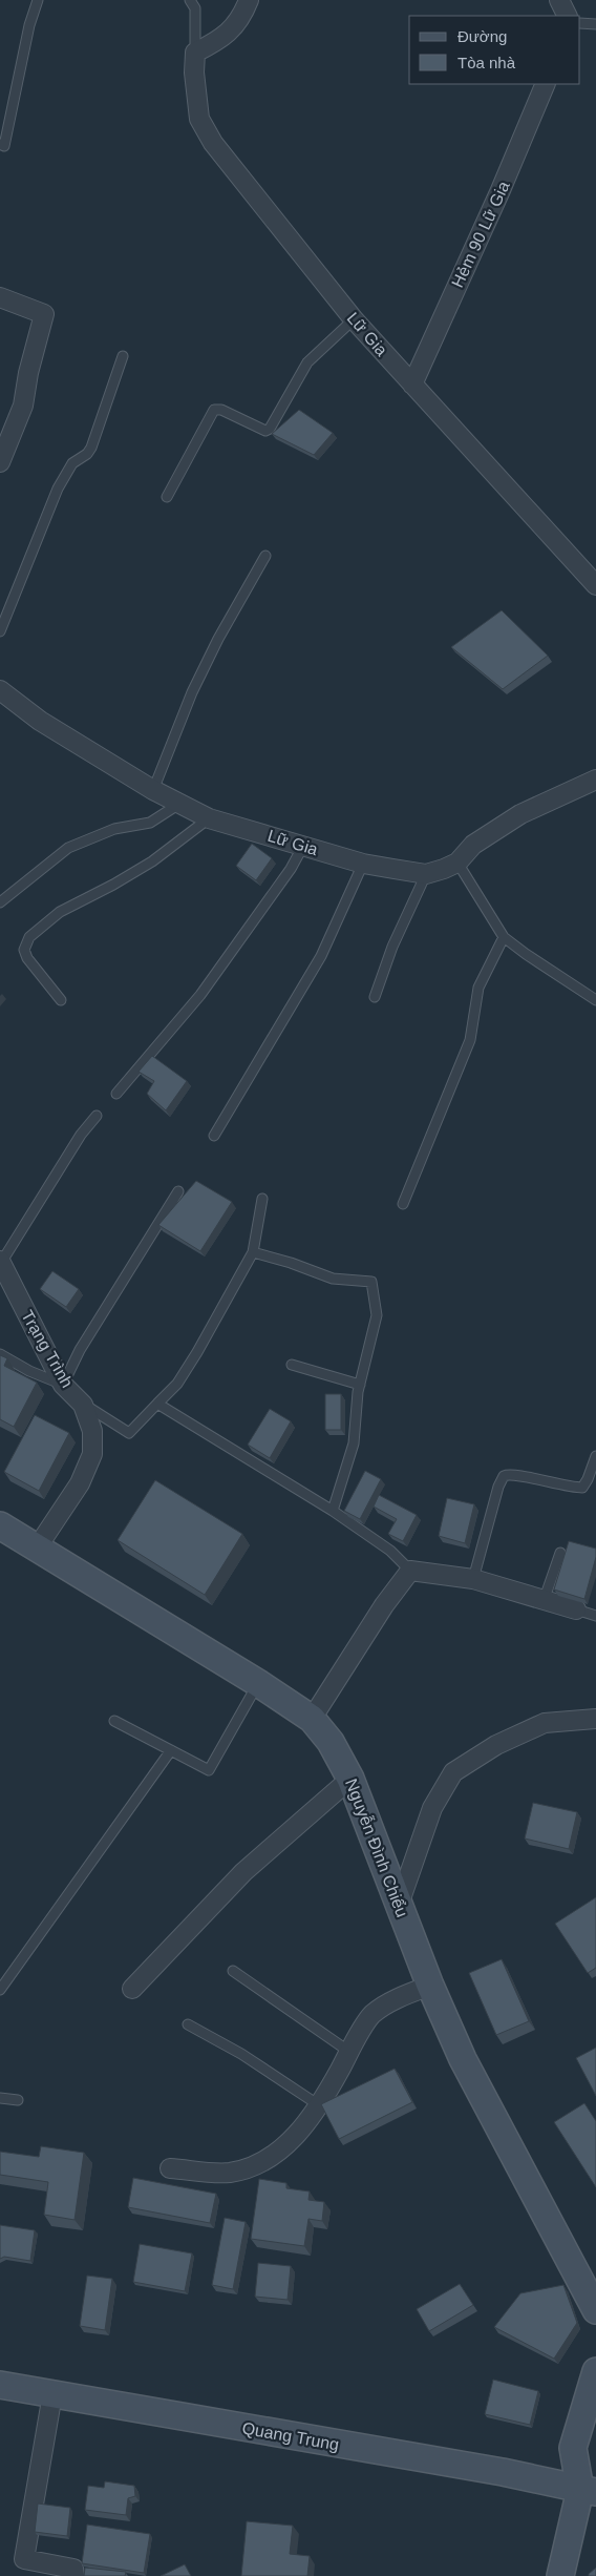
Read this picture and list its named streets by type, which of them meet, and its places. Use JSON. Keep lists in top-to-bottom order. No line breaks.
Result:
{"streets":{"main road":["Nguyễn Đình Chiểu","Quang Trung"],"street":["Hẻm 90 Lữ Gia","Lữ Gia","Trạng Trình"]},"crossings":[["Hẻm 90 Lữ Gia","Lữ Gia"],["Trạng Trình","Nguyễn Đình Chiểu"]],"legend":["Đường","Tòa nhà"]}
